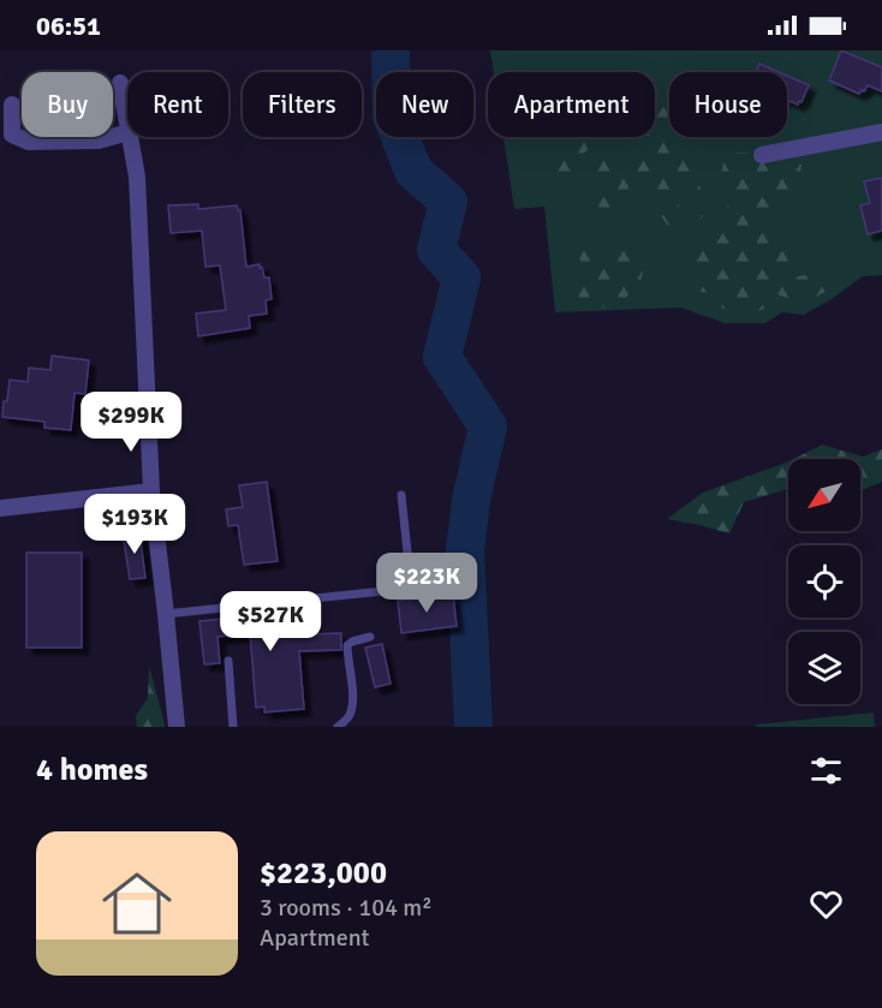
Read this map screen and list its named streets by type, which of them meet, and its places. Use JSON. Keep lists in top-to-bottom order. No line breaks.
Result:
{"north":"bottom left","page":{"status":"06:51","chip":["Buy","Rent","Filters","New","Apartment","House"],"price":["$299K","$193K","$223K","$527K"],"heading":"4 homes","list":[{"name":"$223,000","note":"3 rooms · 104 m² · Apartment"}]}}
